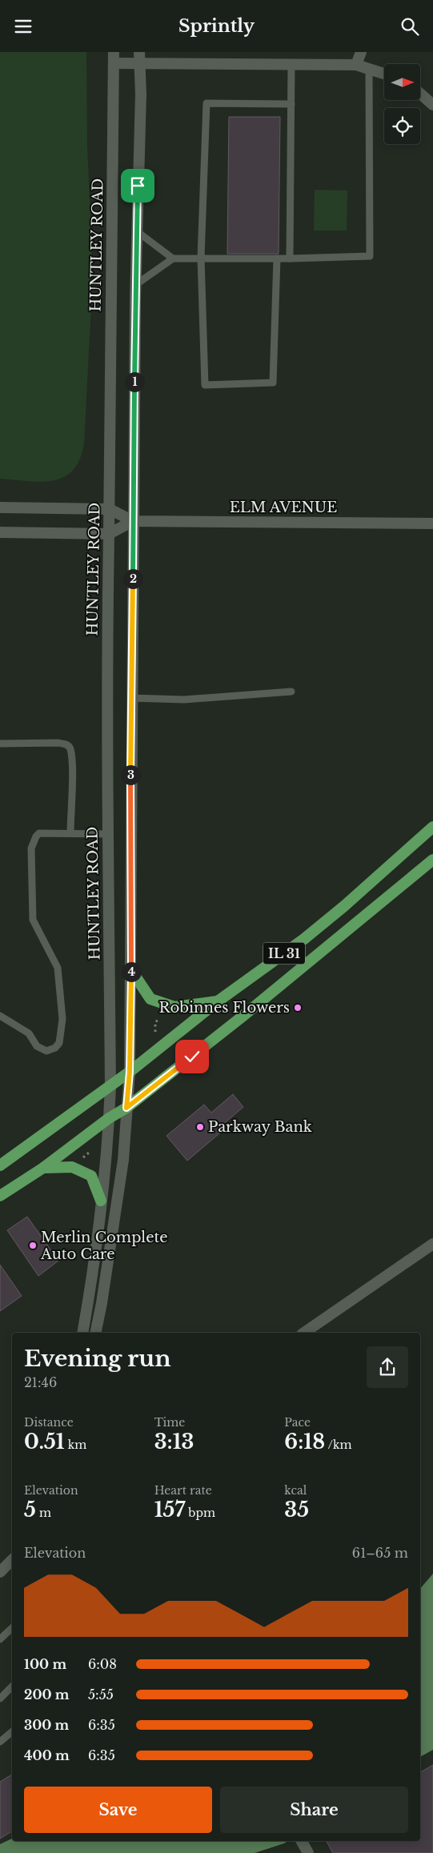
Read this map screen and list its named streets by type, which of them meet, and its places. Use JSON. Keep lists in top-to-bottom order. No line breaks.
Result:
{"streets":{"main road":["IL 31"],"street":["HUNTLEY ROAD","ELM AVENUE"]},"crossings":[["HUNTLEY ROAD","ELM AVENUE"],["HUNTLEY ROAD","IL 31"]],"places":["Robinnes Flowers","Parkway Bank","Merlin Complete Auto Care"],"north":"right","page":{"header":"Sprintly","pins":["1","2","3","4"],"heading":["Evening run","21:46"],"stats":[["Distance","0.51 km"],["Time","3:13"],["Pace","6:18 /km"],["Elevation","5 m"],["Heart rate","157 bpm"],["kcal","35"]],"chart":["Elevation","61–65 m"],"list":[{"name":"100 m","note":"6:08"},{"name":"200 m","note":"5:55"},{"name":"300 m","note":"6:35"},{"name":"400 m","note":"6:35"}],"buttons":["Save","Share"]}}
